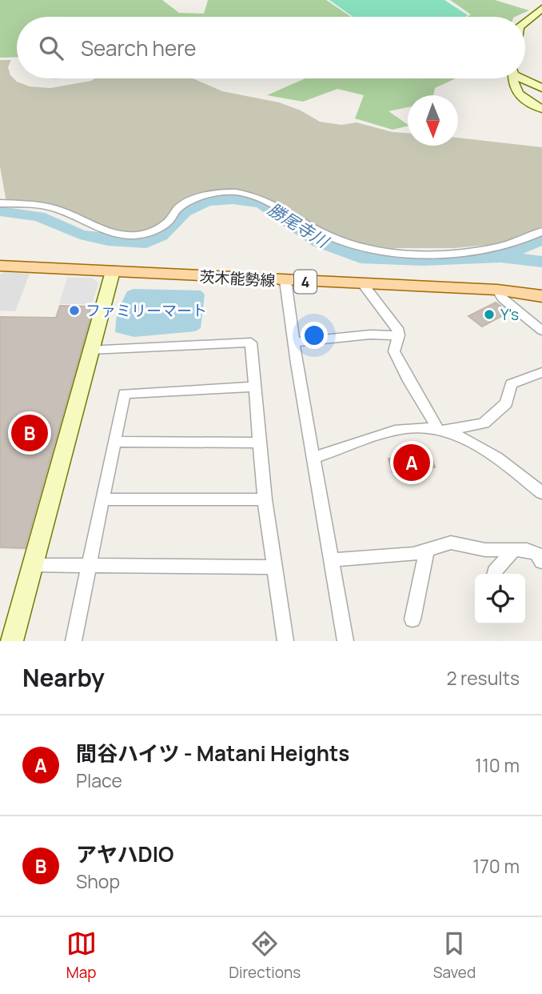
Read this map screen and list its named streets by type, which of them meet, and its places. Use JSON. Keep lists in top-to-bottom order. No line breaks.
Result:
{"streets":{"main road":["茨木能勢線","4"]},"water":["勝尾寺川"],"places":["ファミリーマート","Y's"],"north":"bottom","page":{"search":"Search here","pins":["B","A"],"heading":["Nearby","2 results"],"list":[{"mark":"A","name":"間谷ハイツ - Matani Heights","note":"Place","value":"110 m"},{"mark":"B","name":"アヤハDIO","note":"Shop","value":"170 m"}],"nav":["Map","Directions","Saved"]}}
